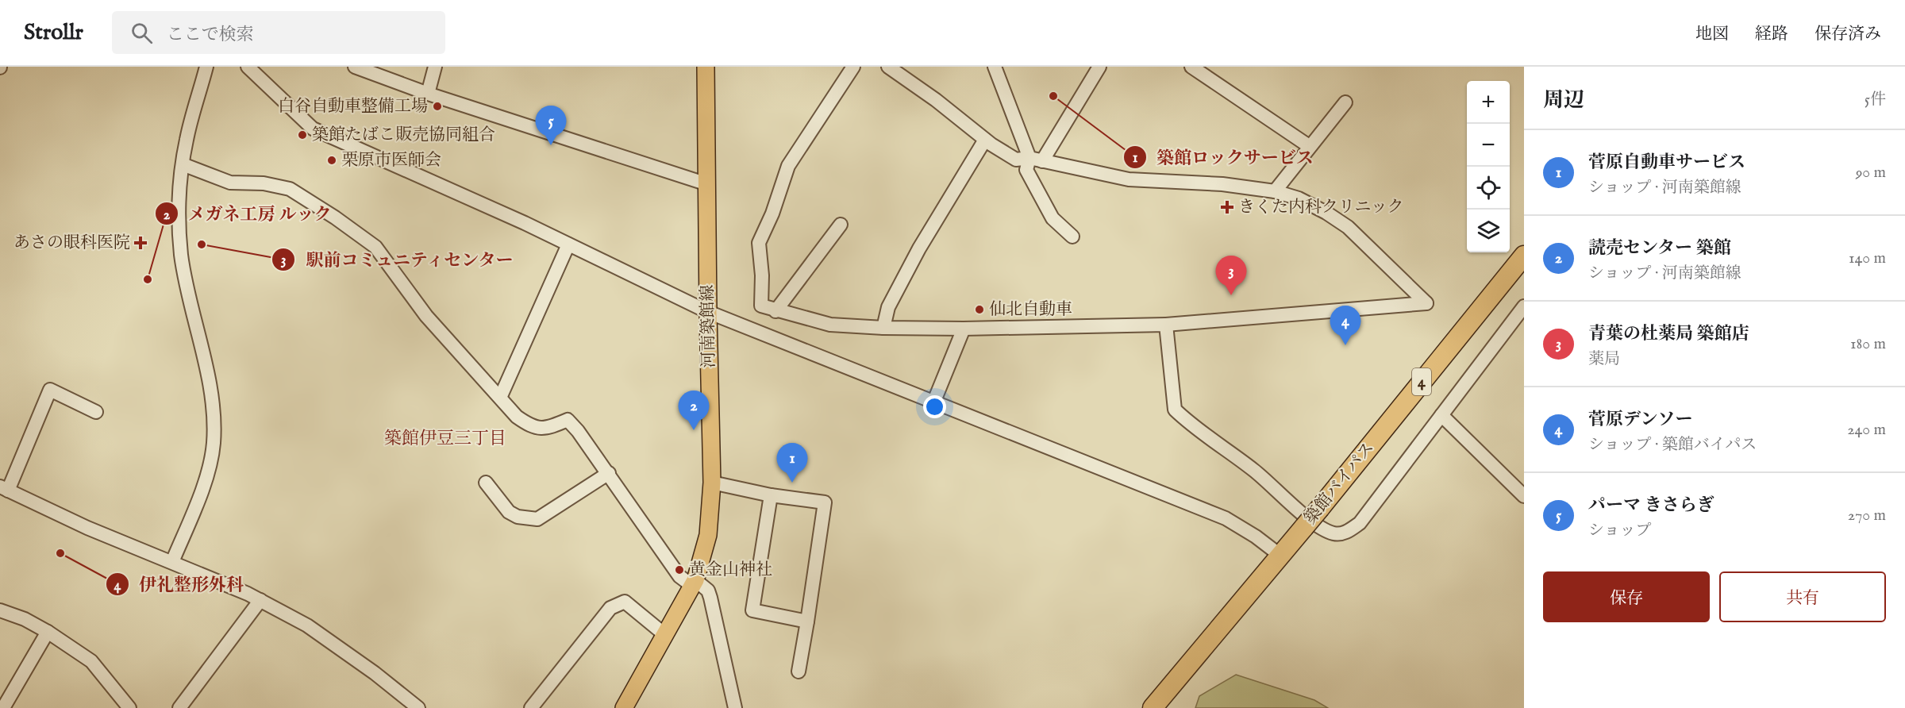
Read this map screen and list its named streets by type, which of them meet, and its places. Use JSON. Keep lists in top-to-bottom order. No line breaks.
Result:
{"streets":{"highway":["4","築館バイパス"],"main road":["河南築館線"]},"districts":["築館伊豆三丁目"],"places":{"other":["築館ロックサービス","白谷自動車整備工場","築館たばこ販売協同組合","栗原市医師会","駅前コミュニティセンター","メガネ工房 ルック","仙北自動車","伊礼整形外科","黄金山神社"],"health":["きくた内科クリニック","あさの眼科医院"]},"page":{"header":"Strollr","search":"ここで検索","nav":["地図","経路","保存済み"],"heading":["周辺","5件"],"map_buttons":["+","−"],"pins":["5","3","4","2","1"],"list":[{"mark":"1","name":"菅原自動車サービス","note":"ショップ · 河南築館線","value":"90 m"},{"mark":"2","name":"読売センター 築館","note":"ショップ · 河南築館線","value":"140 m"},{"mark":"3","name":"青葉の杜薬局 築館店","note":"薬局","value":"180 m"},{"mark":"4","name":"菅原デンソー","note":"ショップ · 築館バイパス","value":"240 m"},{"mark":"5","name":"パーマ きさらぎ","note":"ショップ","value":"270 m"}],"buttons":["保存","共有"]}}
